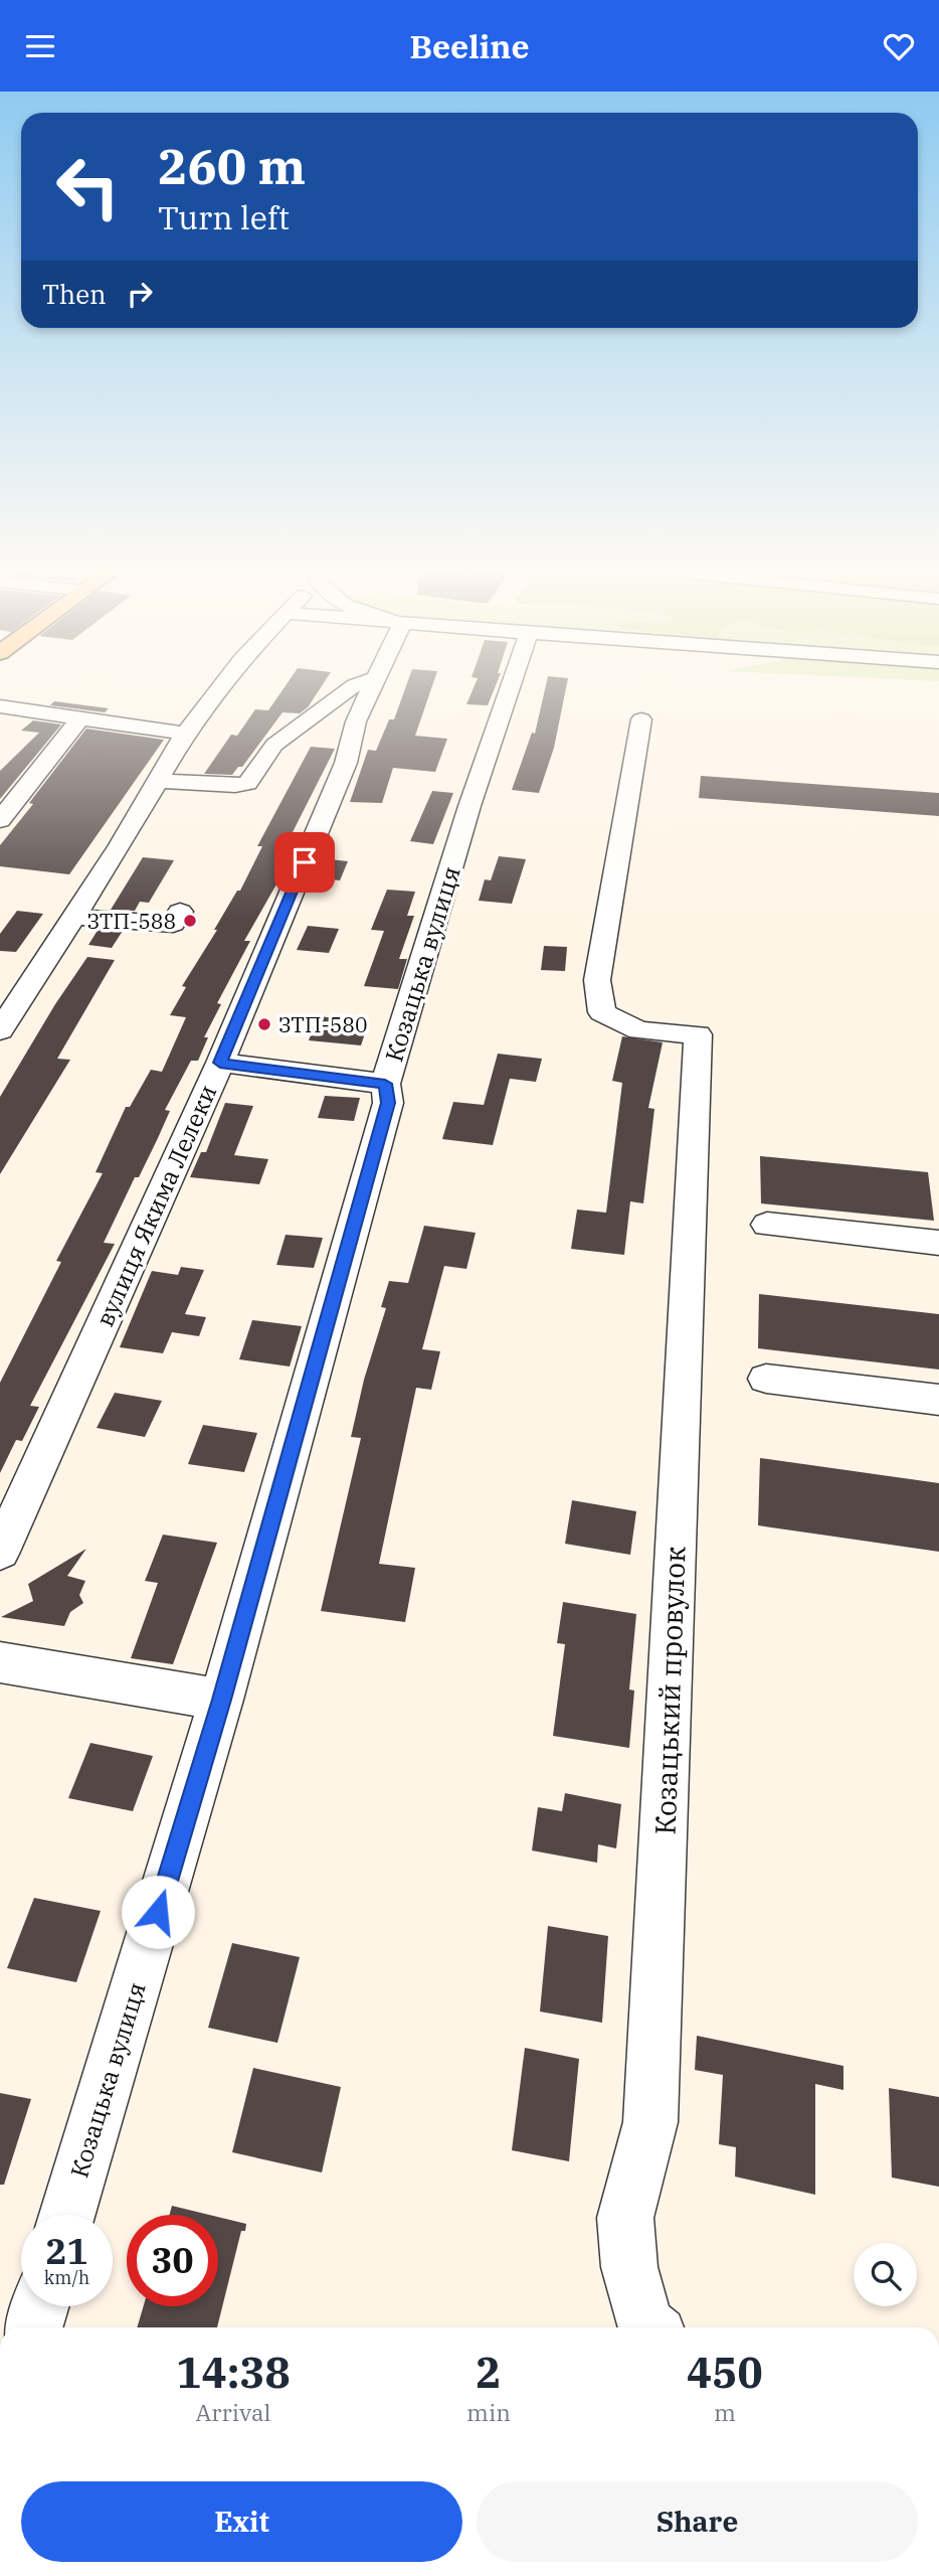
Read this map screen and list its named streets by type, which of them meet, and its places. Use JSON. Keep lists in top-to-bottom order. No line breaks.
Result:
{"streets":{"street":["Козацька вулиця","вулиця Якима Лелеки","Козацький провулок"]},"places":["ЗТП-588","ЗТП-580"],"page":{"header":"Beeline","turn":["260 m","Turn left"],"then":"Then","speed":"21 km/h","limit":"30","eta":["14:38","Arrival","2","min","450","m"],"buttons":["Exit","Share"]}}
